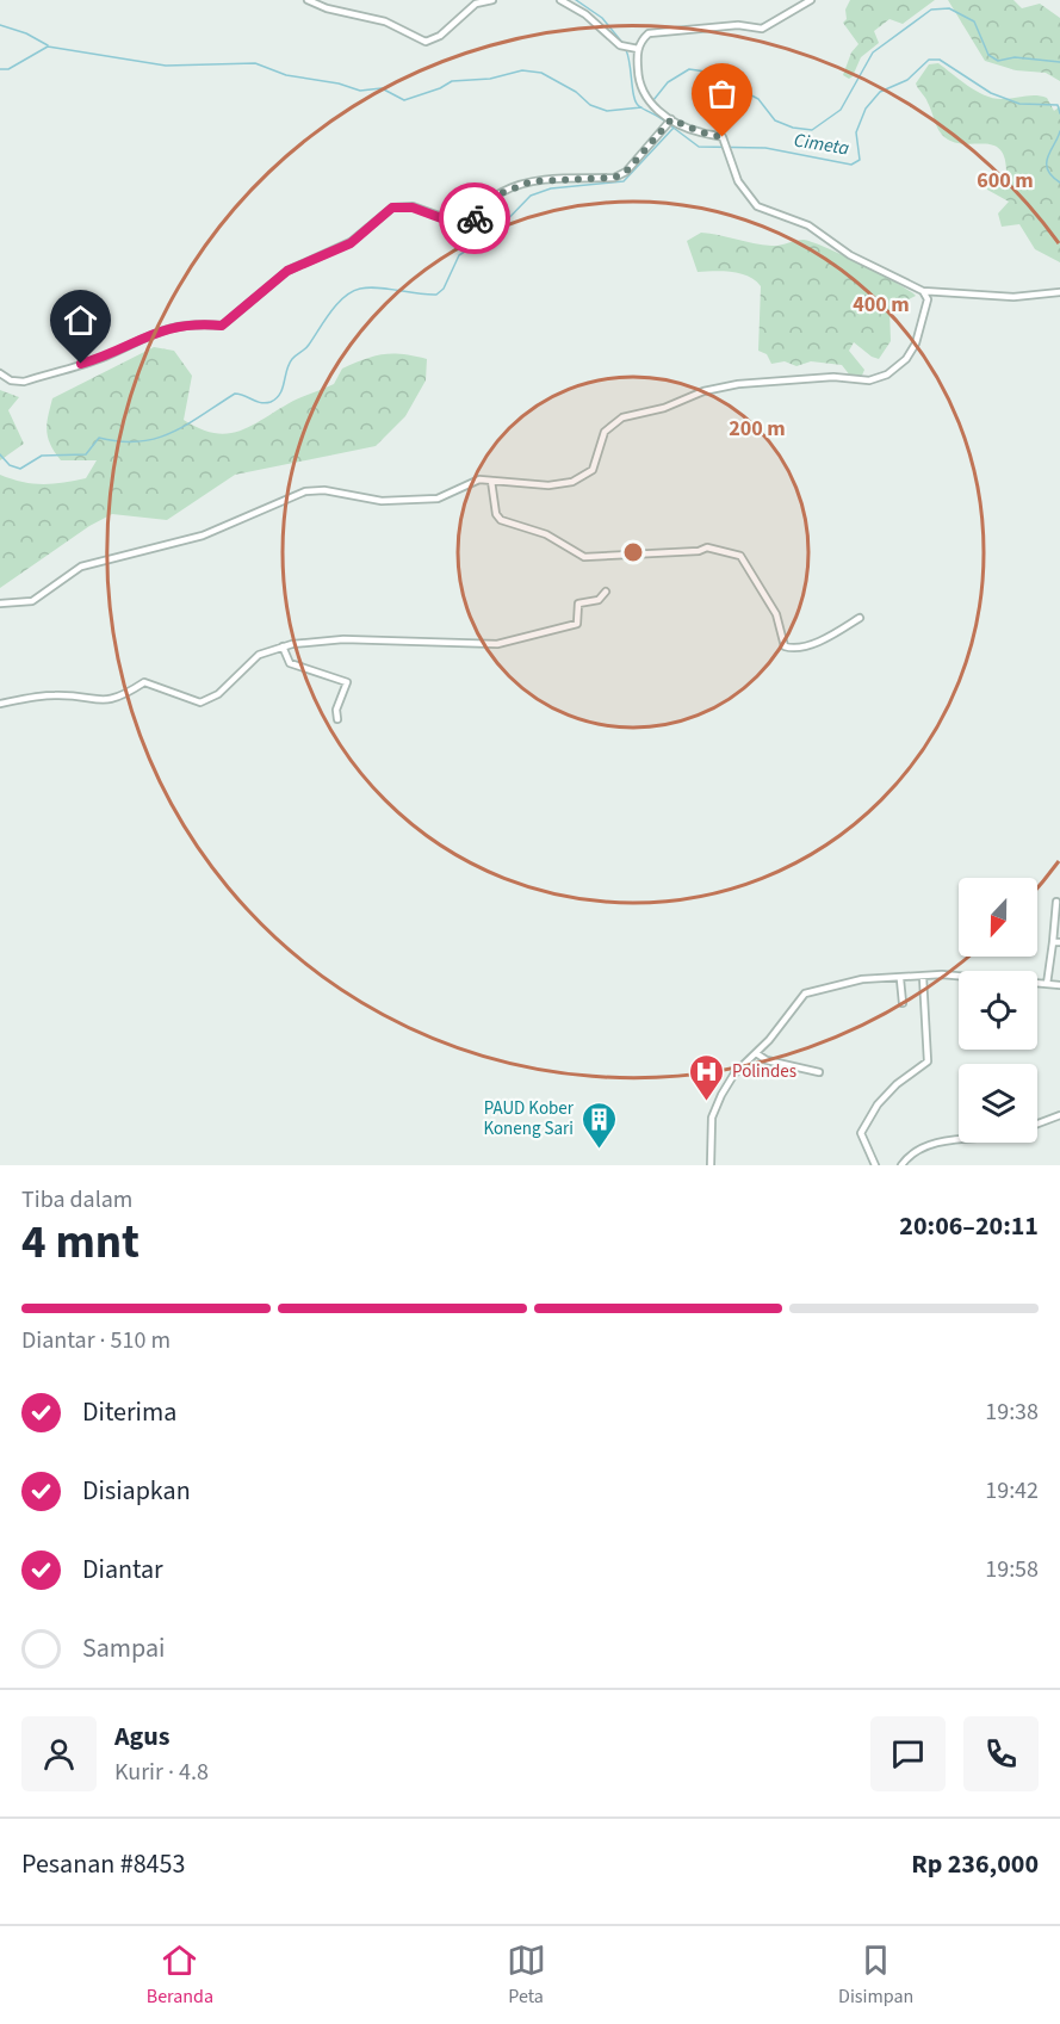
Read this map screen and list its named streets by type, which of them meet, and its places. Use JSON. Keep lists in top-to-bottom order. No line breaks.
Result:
{"water":["Cimeta"],"places":{"hospital":["Polindes"],"building":["PAUD Kober Koneng Sari"]},"north":"bottom","page":{"heading":["4 mnt","Tiba dalam","20:06–20:11"],"panel":["Agus","Kurir · 4.8","Pesanan #8453","Rp 236,000"],"bar":"Diantar · 510 m","list":[["Diterima","19:38"],["Disiapkan","19:42"],["Diantar","19:58"],"Sampai"],"tabs":["Beranda","Peta","Disimpan"]},"rings":["600 m","400 m","200 m"]}
